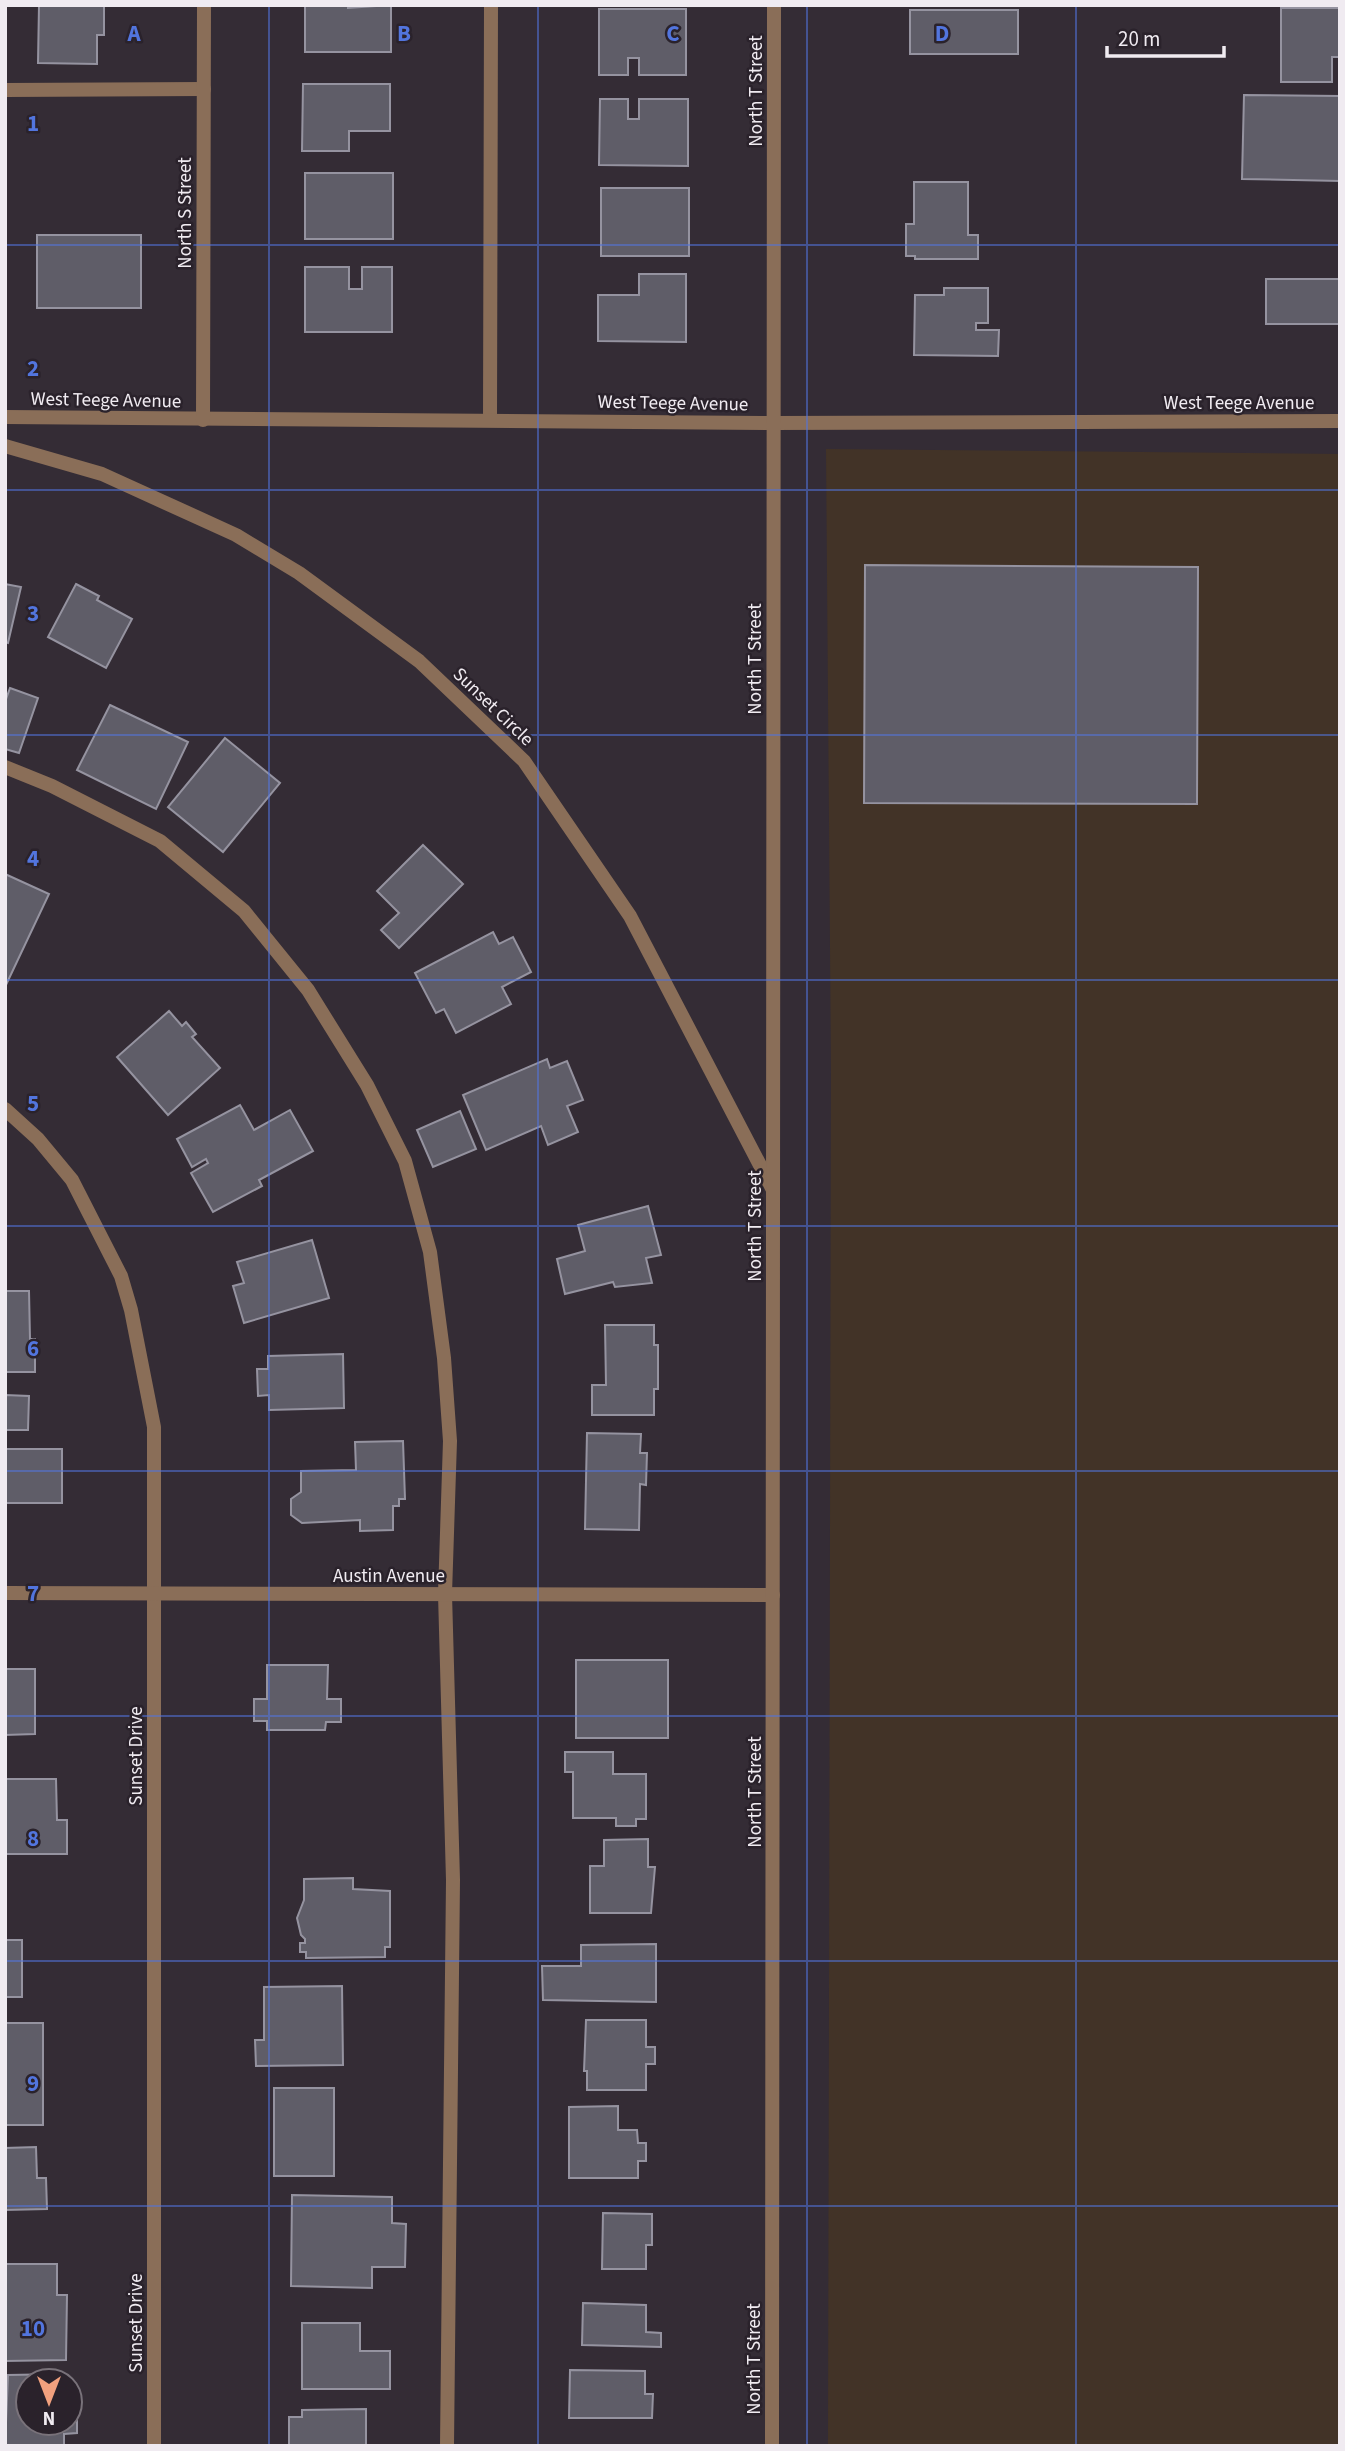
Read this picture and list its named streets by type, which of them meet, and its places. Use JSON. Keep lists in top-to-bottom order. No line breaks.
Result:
{"streets":{"street":["North T Street","North S Street","West Teege Avenue","Sunset Circle","Austin Avenue","Sunset Drive"]},"crossings":[["North T Street","West Teege Avenue"],["North T Street","Sunset Circle"],["North T Street","Austin Avenue"],["North S Street","West Teege Avenue"],["Austin Avenue","Sunset Drive"]],"scale_bar":"20 m","north":"bottom","grid":{"columns":["A","B","C","D"],"rows":["1","2","3","4","5","6","7","8","9","10"]}}
